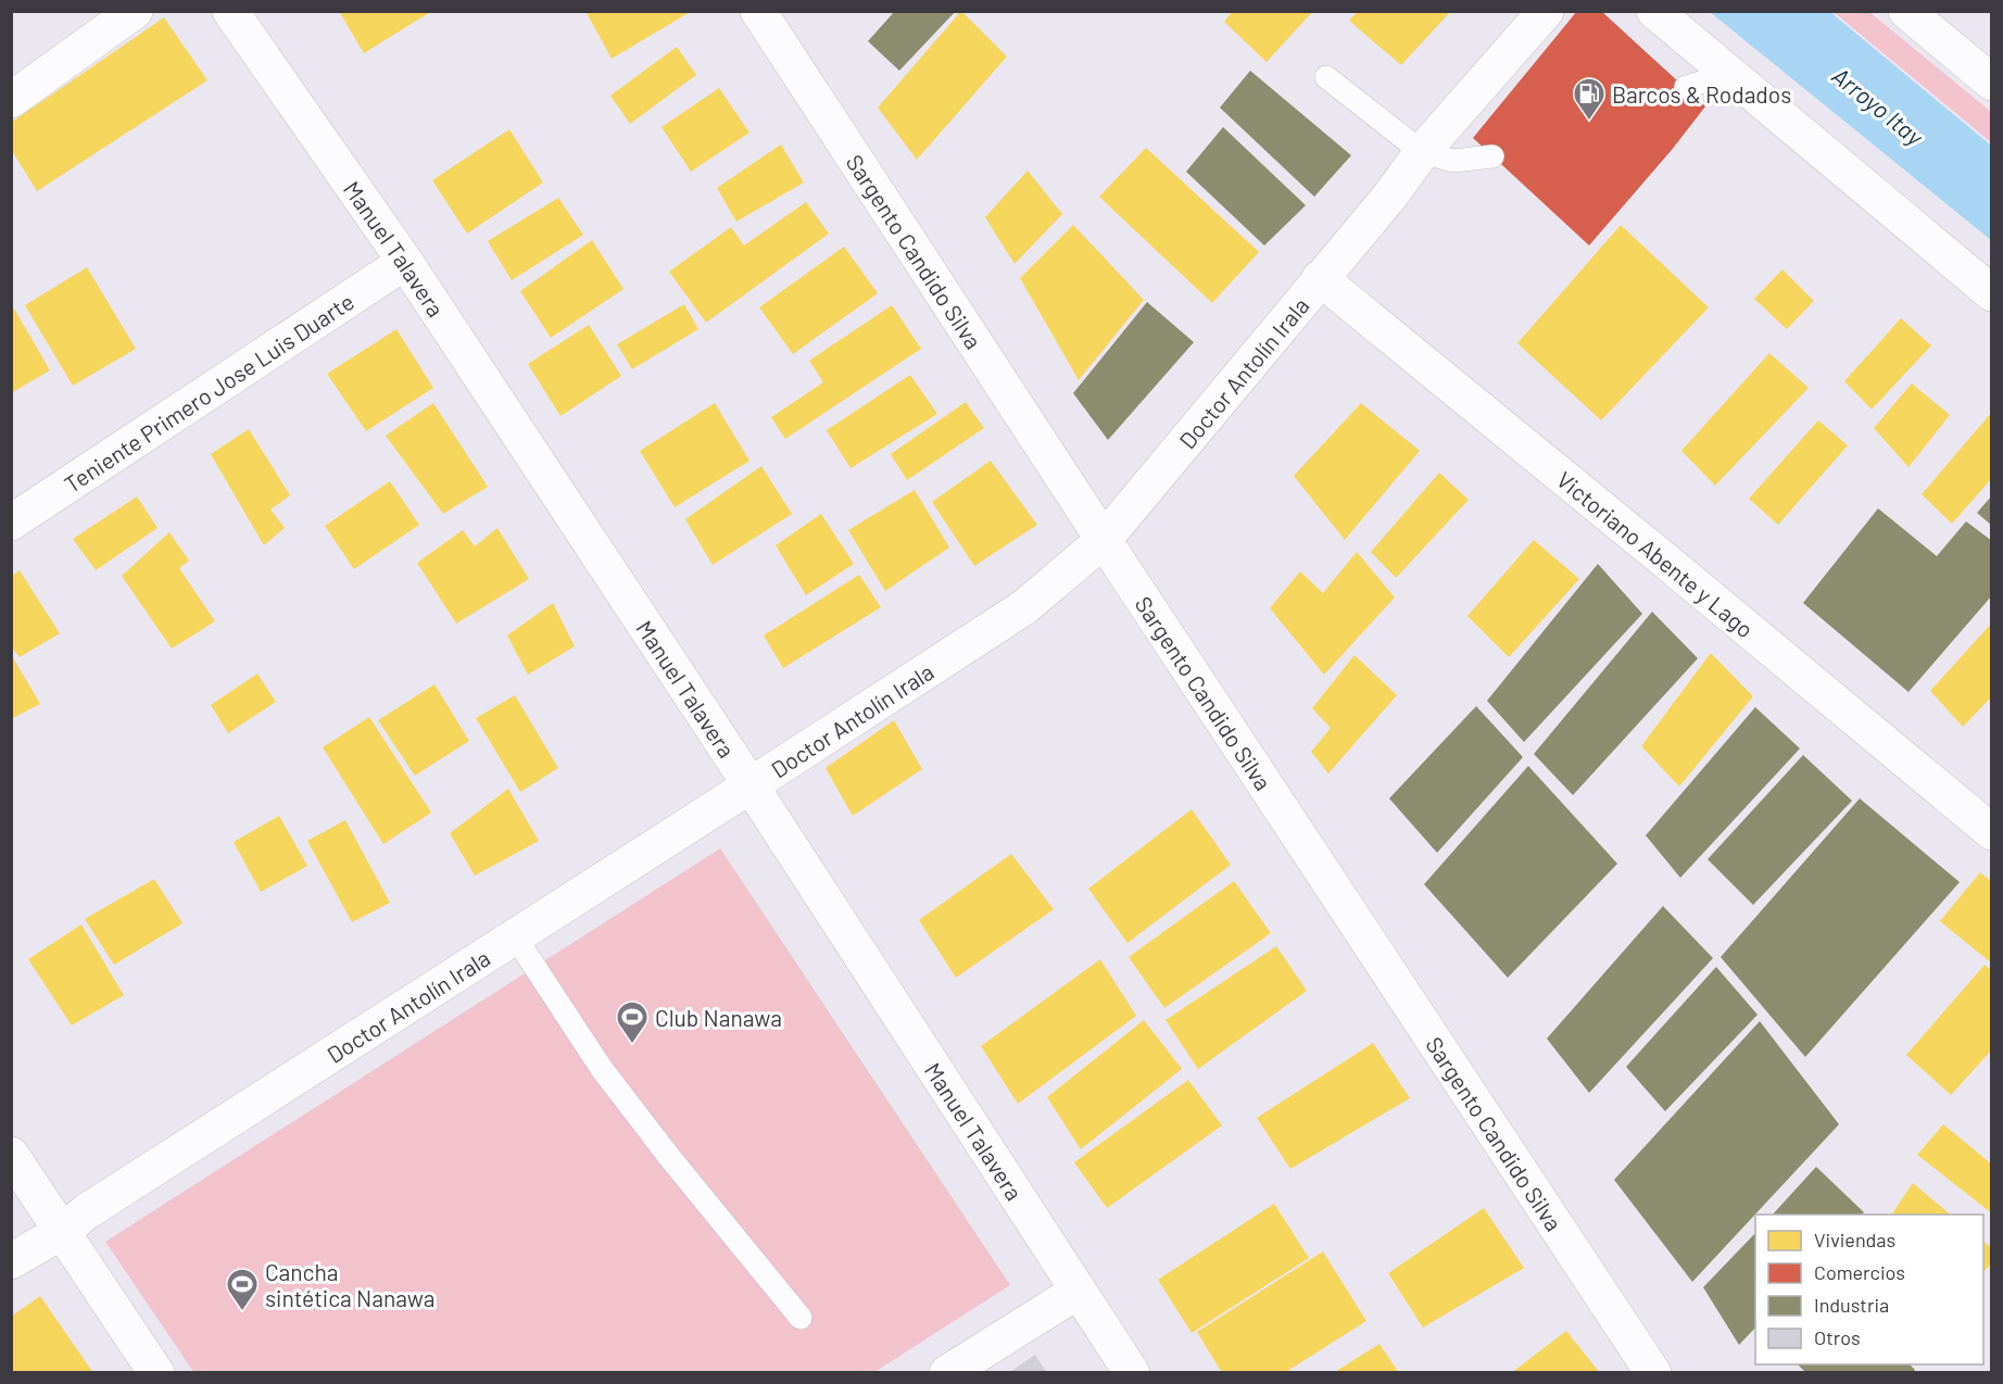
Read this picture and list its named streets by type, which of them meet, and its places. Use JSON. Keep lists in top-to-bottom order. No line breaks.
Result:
{"streets":{"main road":["Manuel Talavera","Sargento Candido Silva","Doctor Antolín Irala","Teniente Primero Jose Luis Duarte","Victoriano Abente y Lago"]},"crossings":[["Manuel Talavera","Doctor Antolín Irala"],["Manuel Talavera","Teniente Primero Jose Luis Duarte"],["Sargento Candido Silva","Doctor Antolín Irala"],["Doctor Antolín Irala","Victoriano Abente y Lago"]],"water":["Arroyo Itay"],"places":{"fuel station":["Barcos & Rodados"],"sports":["Club Nanawa","Cancha sintética Nanawa"]},"legend":["Viviendas","Comercios","Industria","Otros"]}
